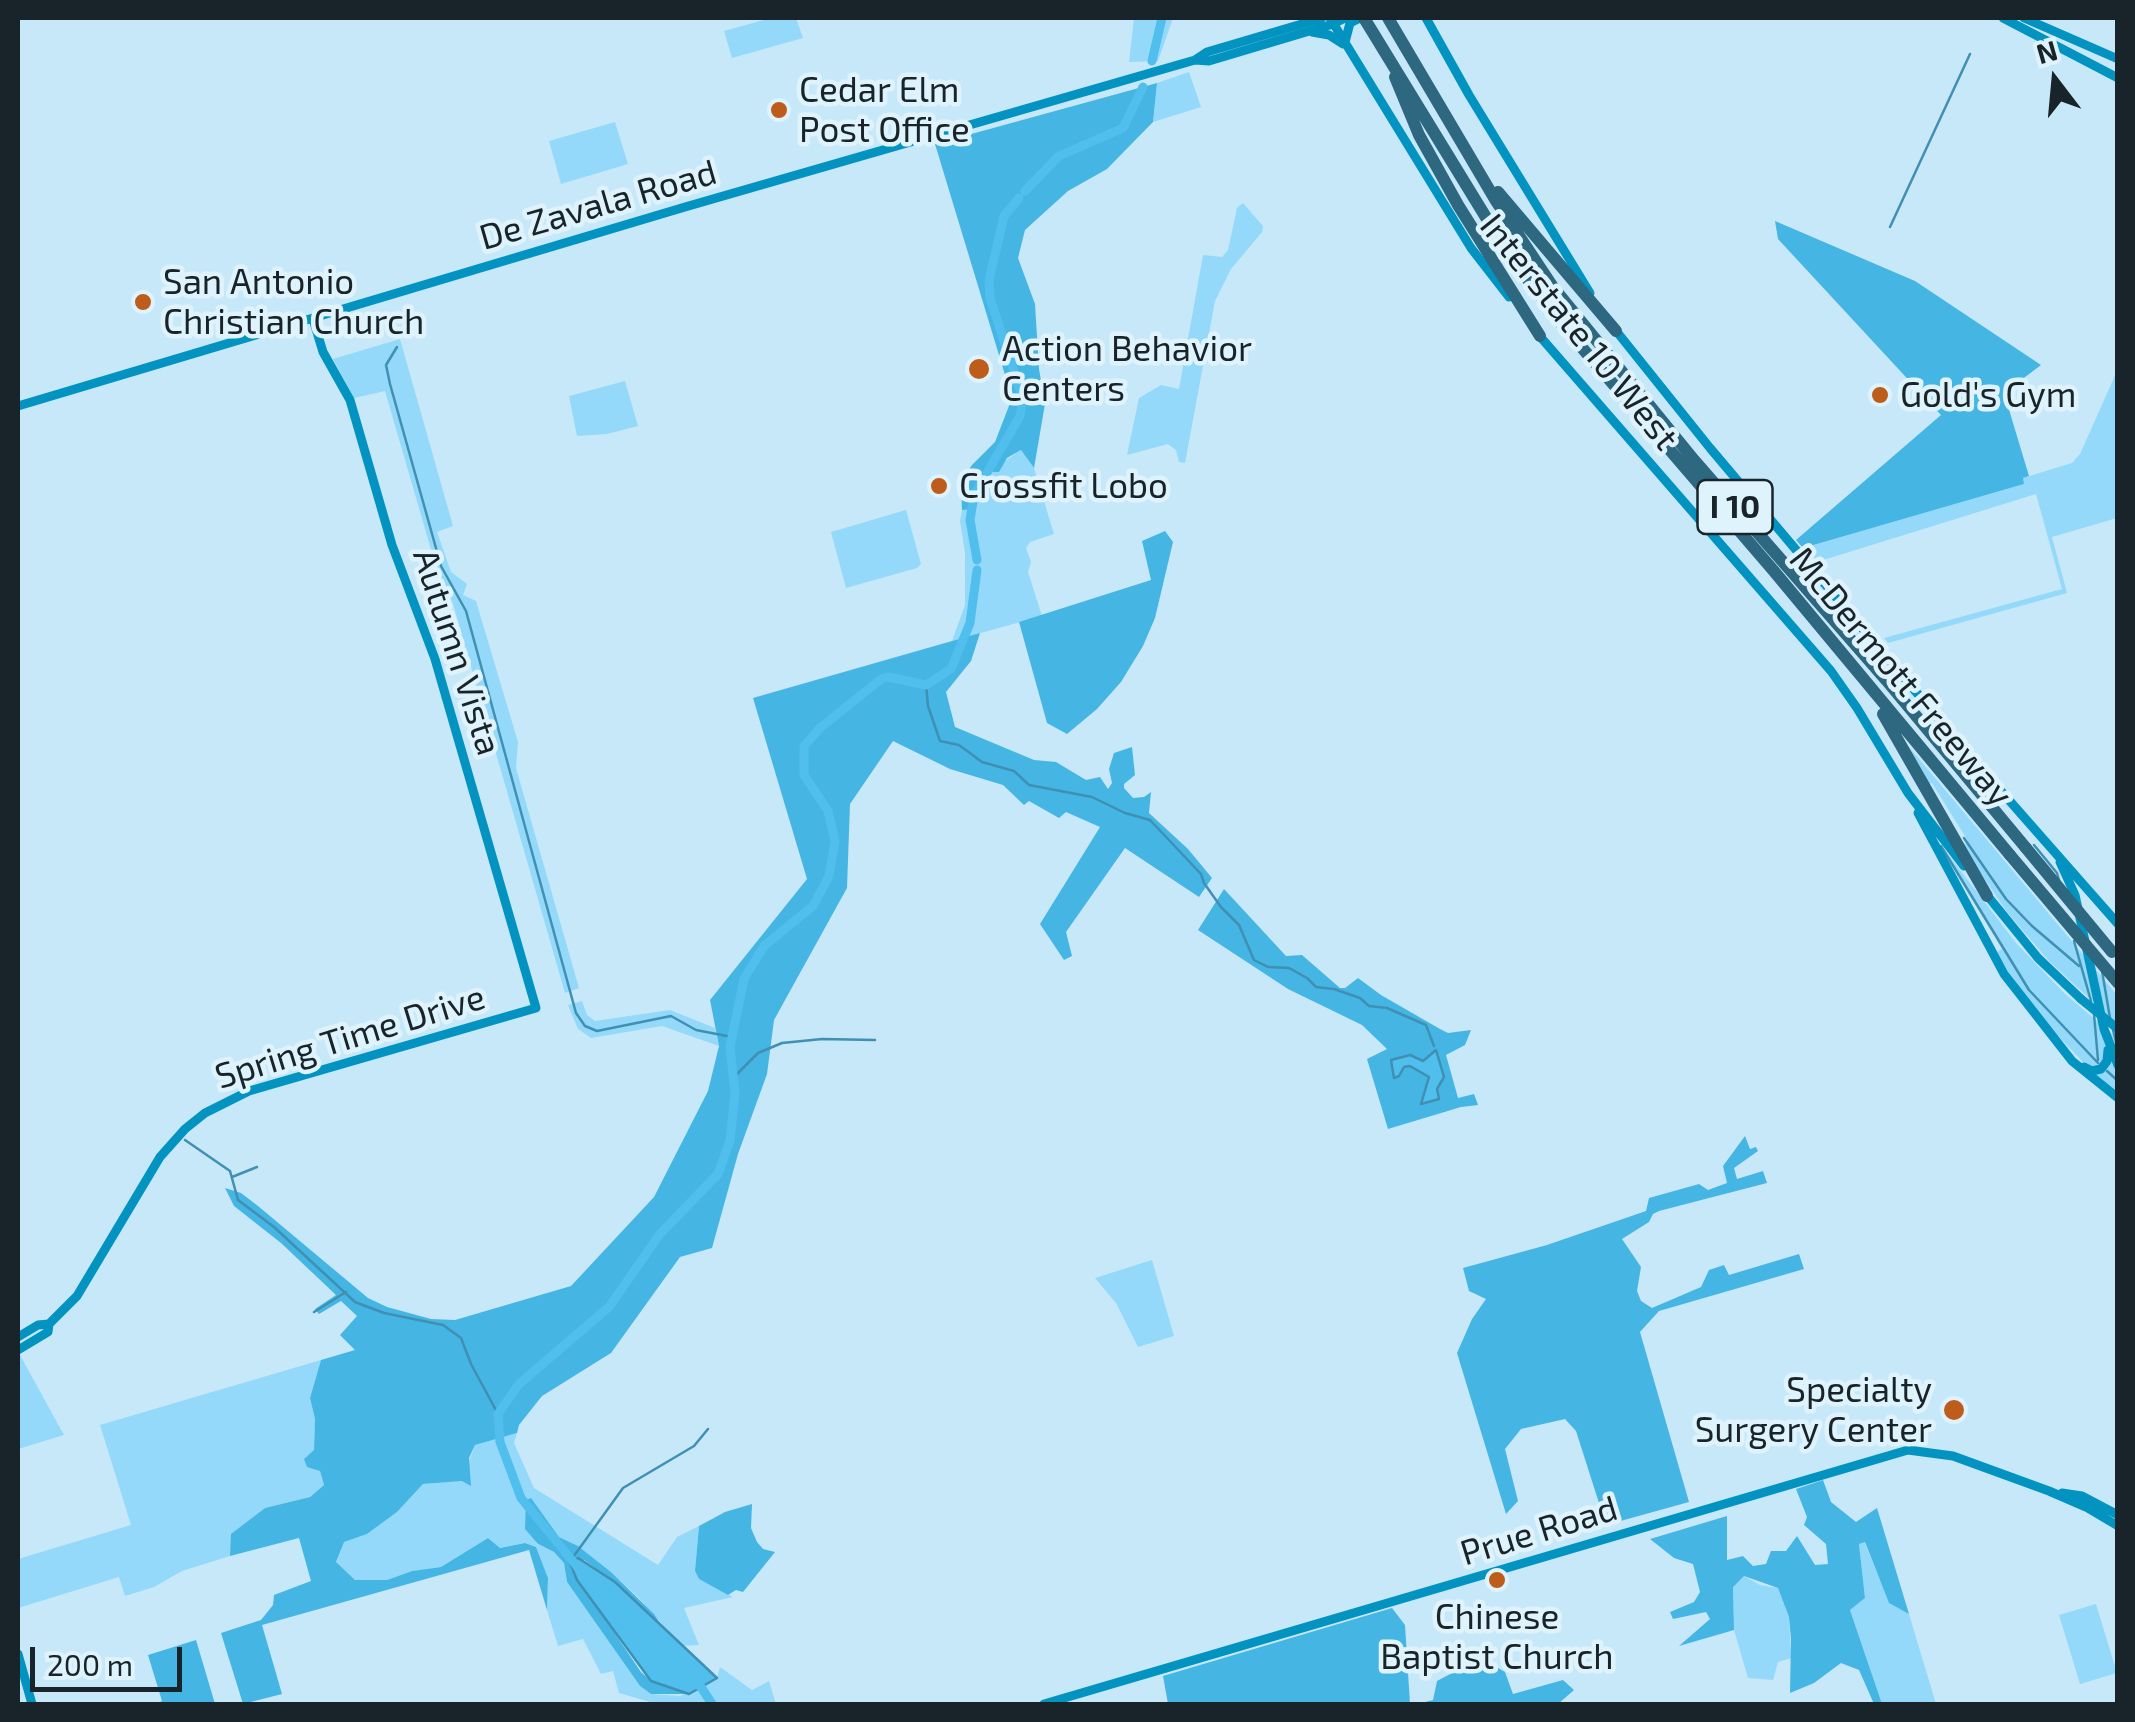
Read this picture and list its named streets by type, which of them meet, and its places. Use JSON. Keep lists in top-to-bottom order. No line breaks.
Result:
{"streets":{"highway":["I 10","McDermott Freeway"],"main road":["De Zavala Road","Interstate 10 West","Autumn Vista","Spring Time Drive","Prue Road"]},"crossings":[["De Zavala Road","Interstate 10 West"],["De Zavala Road","Autumn Vista"],["Autumn Vista","Spring Time Drive"]],"places":["Cedar Elm Post Office","San Antonio Christian Church","Action Behavior Centers","Gold's Gym","Crossfit Lobo","Specialty Surgery Center","Chinese Baptist Church"],"scale_bar":"200 m","north":"top"}
